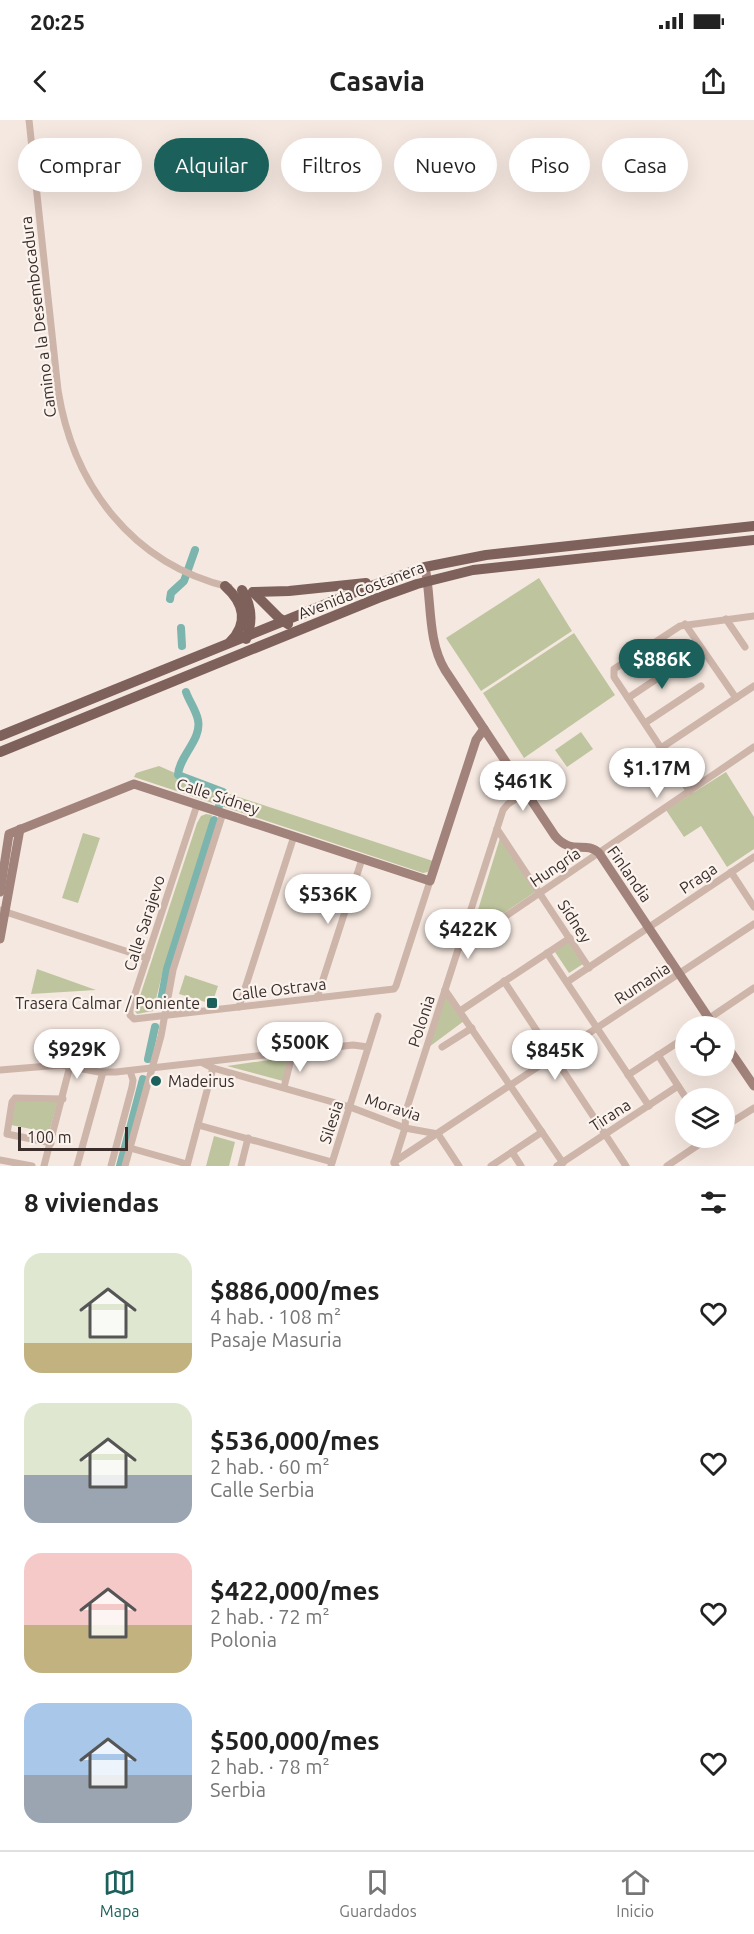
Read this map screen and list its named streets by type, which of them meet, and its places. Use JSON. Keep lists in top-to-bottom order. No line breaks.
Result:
{"streets":{"main road":["Avenida Costanera"],"street":["Camino a la Desembocadura","Calle Sídney","Hungría","Finlandia","Praga","Sídney","Calle Sarajevo","Rumania","Calle Ostrava","Polonia","Moravia","Tirana","Silesia"]},"crossings":[["Avenida Costanera","Finlandia"],["Calle Sídney","Calle Sarajevo"],["Calle Sídney","Calle Ostrava"],["Hungría","Finlandia"],["Hungría","Sídney"],["Hungría","Polonia"],["Finlandia","Praga"],["Finlandia","Rumania"],["Finlandia","Polonia"],["Praga","Sídney"],["Sídney","Polonia"],["Calle Sarajevo","Calle Ostrava"],["Rumania","Polonia"],["Rumania","Moravia"],["Polonia","Moravia"],["Moravia","Silesia"]],"places":{"transit":["Trasera Calmar / Poniente"],"other":["Madeirus"]},"scale_bar":"100 m","page":{"status":"20:25","header":"Casavia","chip":["Comprar","Alquilar","Filtros","Nuevo","Piso","Casa"],"price":["$886K","$1.17M","$461K","$536K","$422K","$500K","$929K","$845K"],"scale":"100 m","heading":"8 viviendas","list":[{"name":"$886,000/mes","note":"4 hab. · 108 m² · Pasaje Masuria"},{"name":"$536,000/mes","note":"2 hab. · 60 m² · Calle Serbia"},{"name":"$422,000/mes","note":"2 hab. · 72 m² · Polonia"},{"name":"$500,000/mes","note":"2 hab. · 78 m² · Serbia"}],"tabs":["Mapa","Guardados","Inicio"]}}
